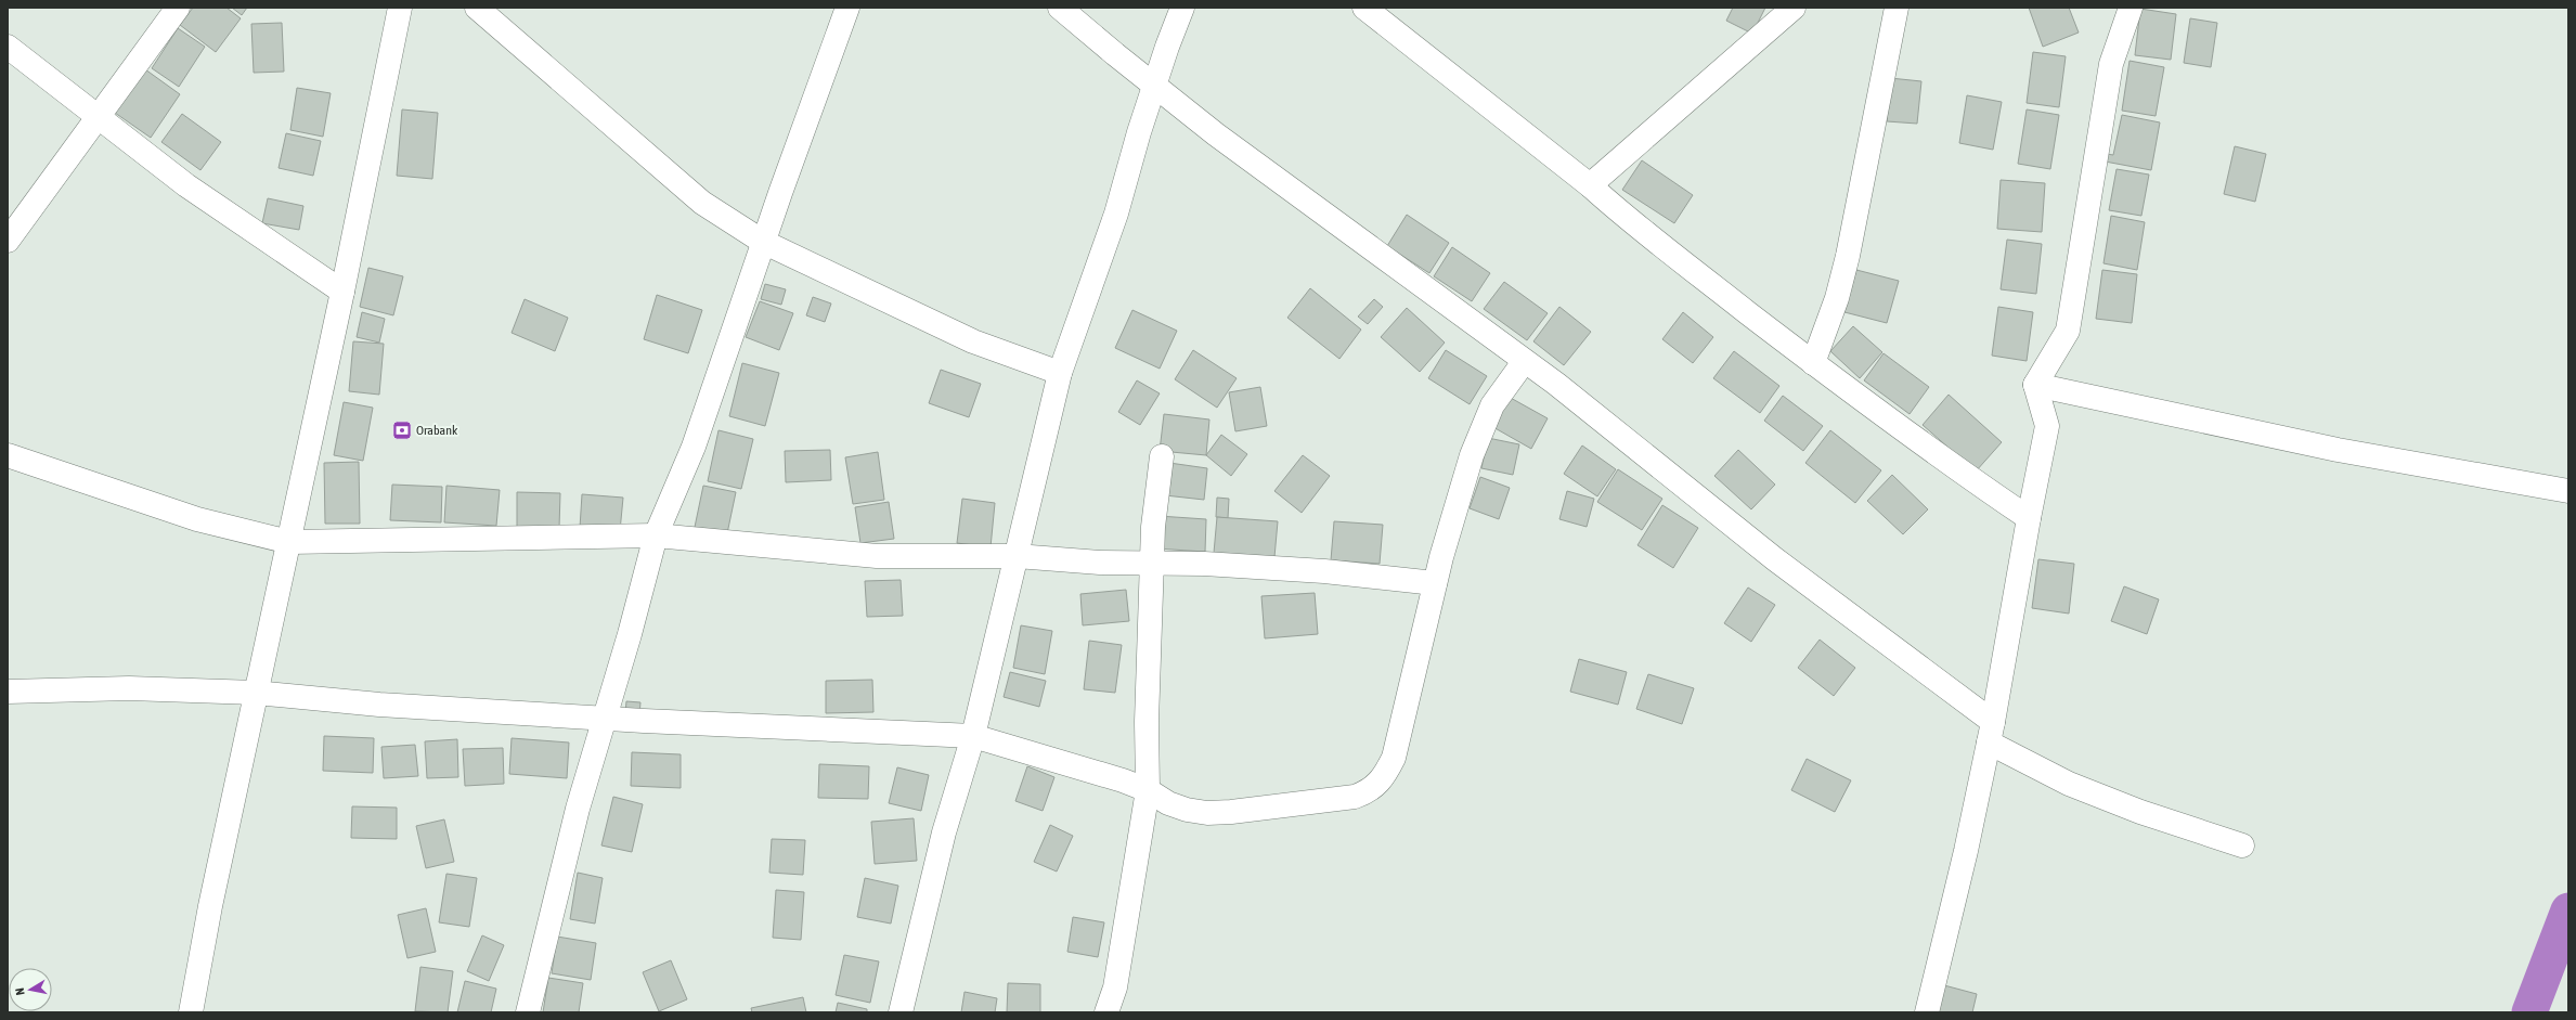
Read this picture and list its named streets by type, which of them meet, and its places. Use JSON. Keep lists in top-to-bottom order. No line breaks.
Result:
{"places":{"bank":["Orabank"]},"north":"left"}
